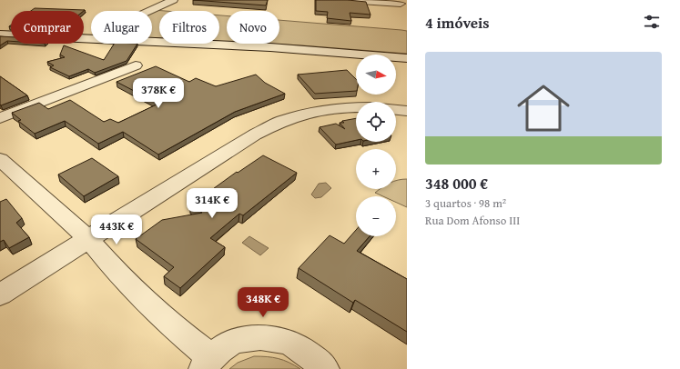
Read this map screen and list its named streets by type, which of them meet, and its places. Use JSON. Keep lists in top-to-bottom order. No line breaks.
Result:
{"north":"right","page":{"heading":"4 imóveis","chip":["Comprar","Alugar","Filtros","Novo"],"list":[{"name":"348 000 €","note":"3 quartos · 98 m² · Rua Dom Afonso III"}],"map_buttons":["+","−"],"price":["378K €","314K €","443K €","348K €"]}}
